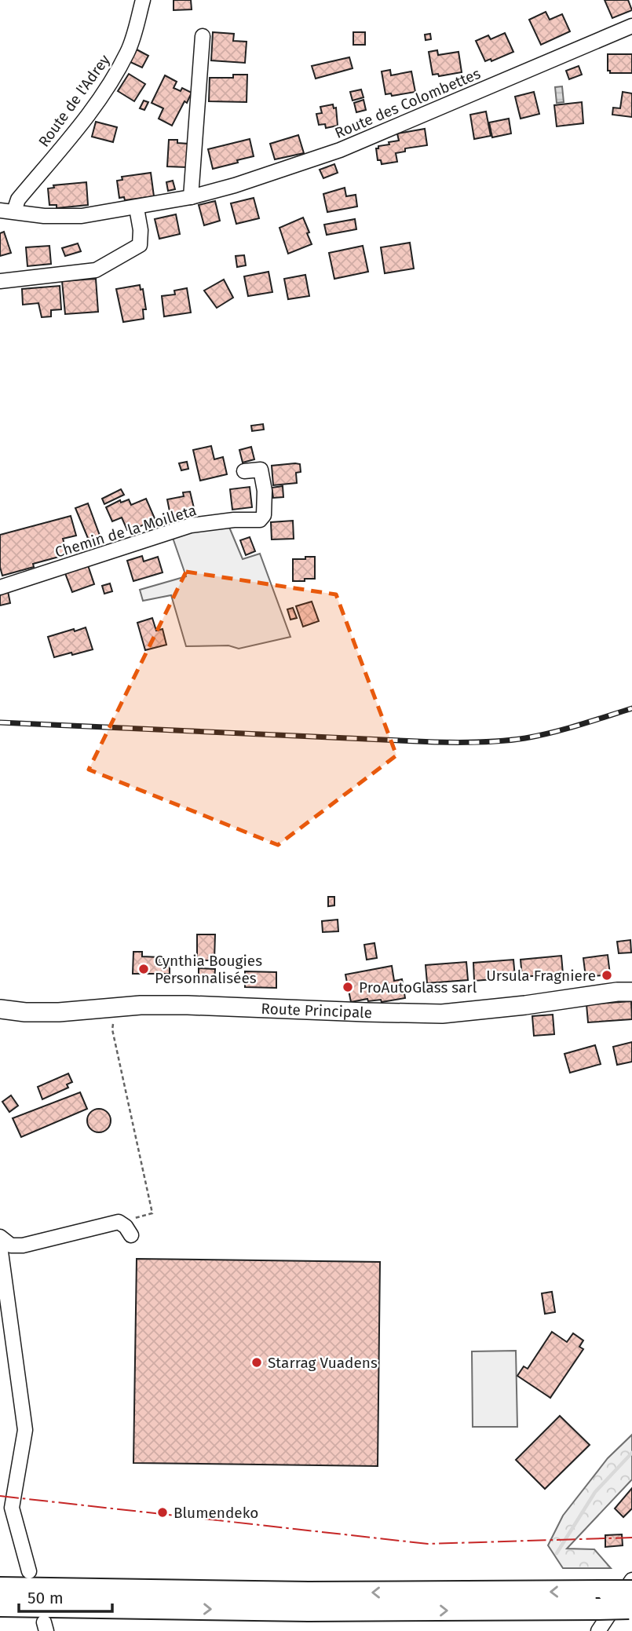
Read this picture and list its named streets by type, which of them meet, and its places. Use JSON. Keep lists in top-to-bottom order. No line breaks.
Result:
{"streets":{"main road":["Route Principale"],"street":["Route de l'Adrey","Route des Colombettes","Chemin de la Moilleta"]},"crossings":[["Route de l'Adrey","Route des Colombettes"]],"places":["Cynthia Bougies Personnalisées","Ursula Fragniere","ProAutoGlass sarl","Starrag Vuadens","Blumendeko"],"scale_bar":"50 m"}
